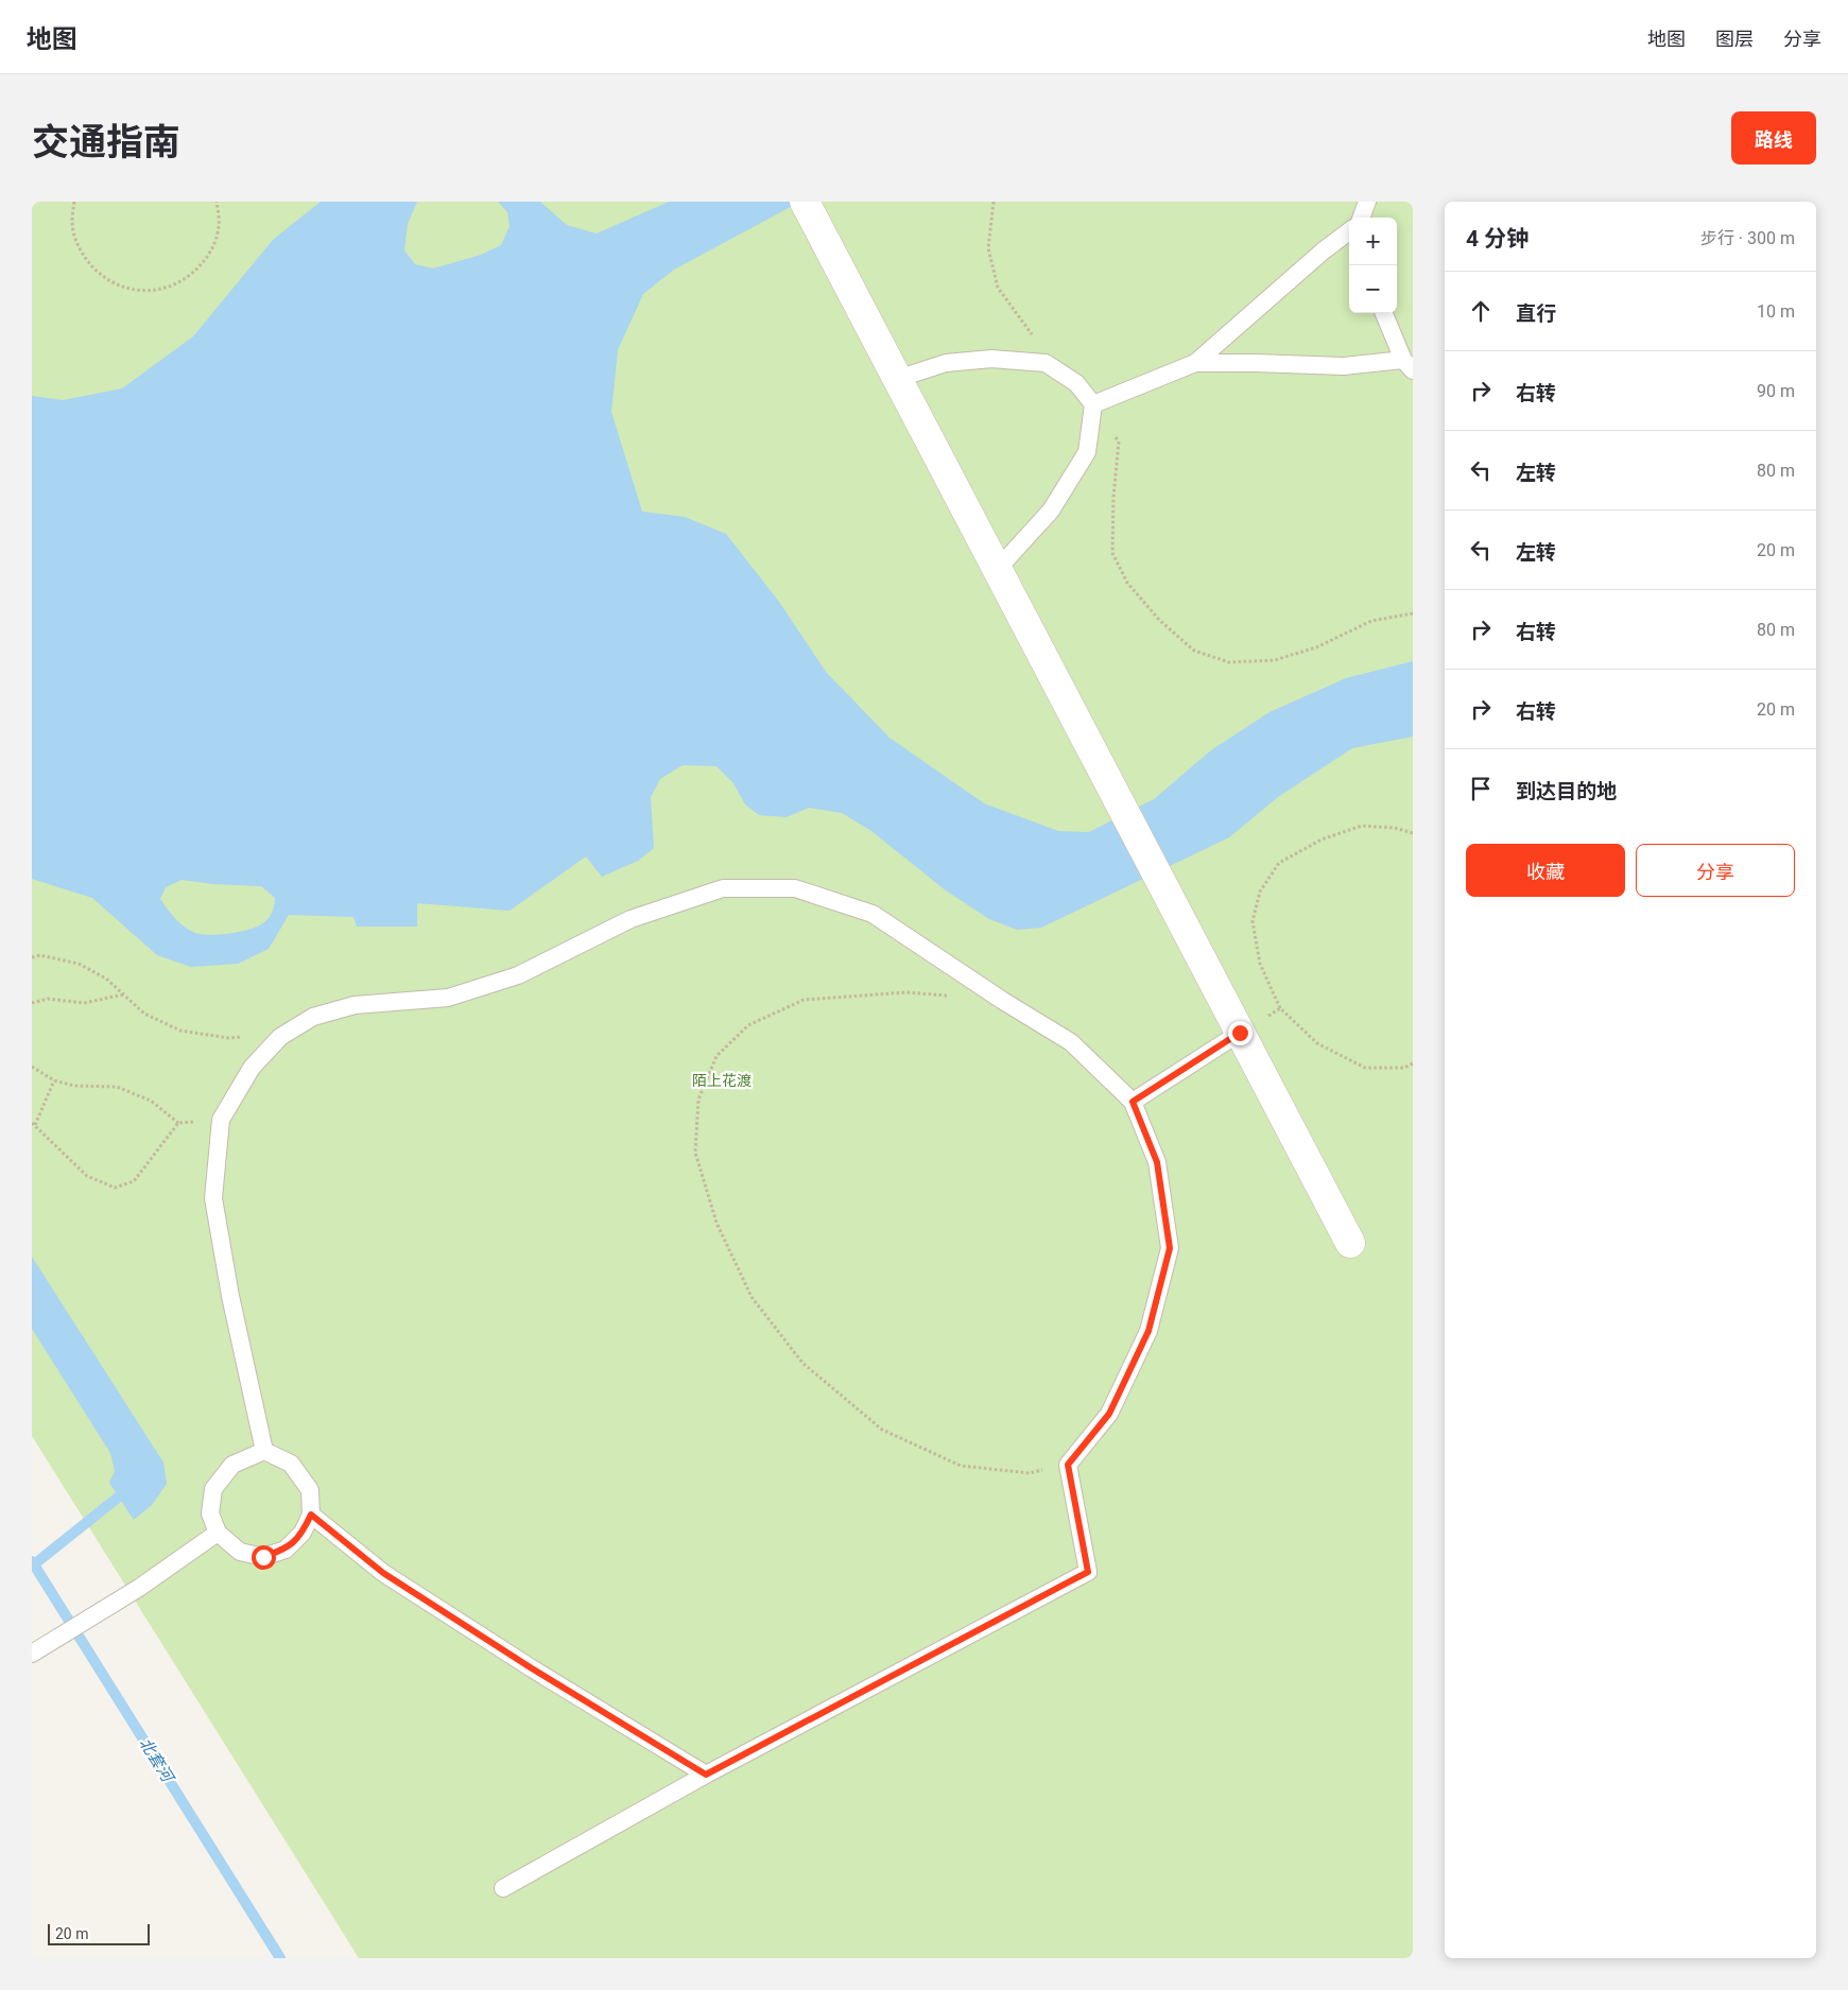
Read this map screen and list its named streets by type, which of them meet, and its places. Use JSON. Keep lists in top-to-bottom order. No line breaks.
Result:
{"water":["北套河"],"parks":["陌上花渡"],"scale_bar":"20 m","page":{"header":"地图","nav":["地图","图层","分享"],"title":"交通指南","buttons":["路线",["收藏","分享"]],"heading":["4 分钟","步行 · 300 m"],"map_buttons":["+","−"],"list":[["直行","10 m"],["右转","90 m"],["左转","80 m"],["左转","20 m"],["右转","80 m"],["右转","20 m"],"到达目的地"],"scale":"20 m"}}
